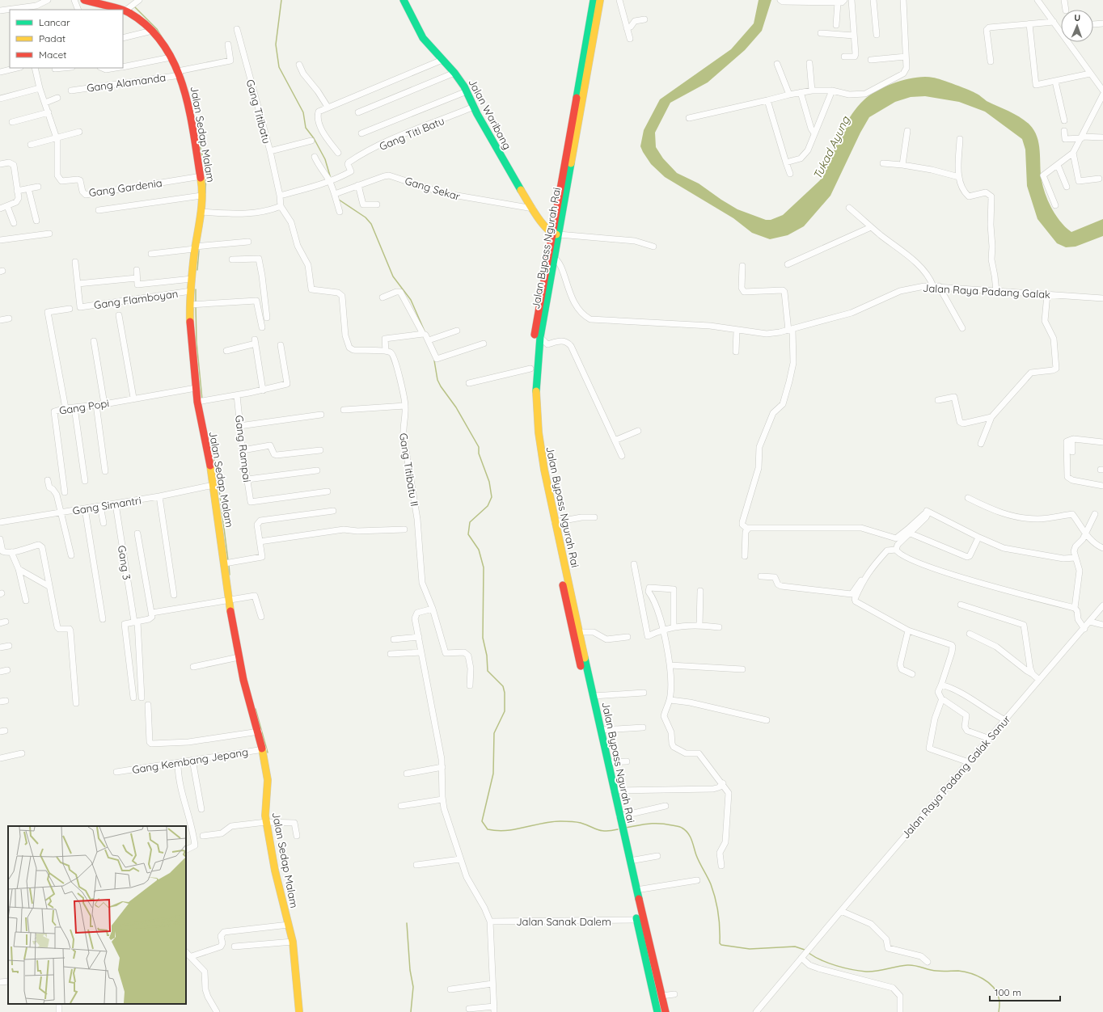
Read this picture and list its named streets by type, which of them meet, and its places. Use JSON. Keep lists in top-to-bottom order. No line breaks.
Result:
{"streets":{"main road":["Jalan Waribang","Jalan Sedap Malam","Jalan Bypass Ngurah Rai"],"street":["Gang Alamanda","Gang Titibatu","Gang Titi Batu","Gang Gardenia","Gang Sekar","Jalan Raya Padang Galak","Gang Flamboyan","Gang Popi","Gang Rampai","Gang Titibatu II","Gang Simantri","Gang 3","Gang Kembang Jepang","Jalan Raya Padang Galak Sanur","Jalan Sanak Dalem"]},"crossings":[["Gang Alamanda","Jalan Sedap Malam"],["Jalan Waribang","Gang Titi Batu"],["Jalan Waribang","Gang Sekar"],["Jalan Waribang","Jalan Bypass Ngurah Rai"],["Jalan Sedap Malam","Gang Gardenia"],["Jalan Sedap Malam","Gang Flamboyan"],["Jalan Sedap Malam","Gang Popi"],["Jalan Sedap Malam","Gang Simantri"],["Jalan Sedap Malam","Gang Kembang Jepang"],["Jalan Bypass Ngurah Rai","Jalan Raya Padang Galak"],["Jalan Bypass Ngurah Rai","Jalan Sanak Dalem"],["Gang Simantri","Gang 3"]],"water":["Tukad Ayung"],"legend":["Lancar","Padat","Macet"],"scale_bar":"100 m","north":"top"}
